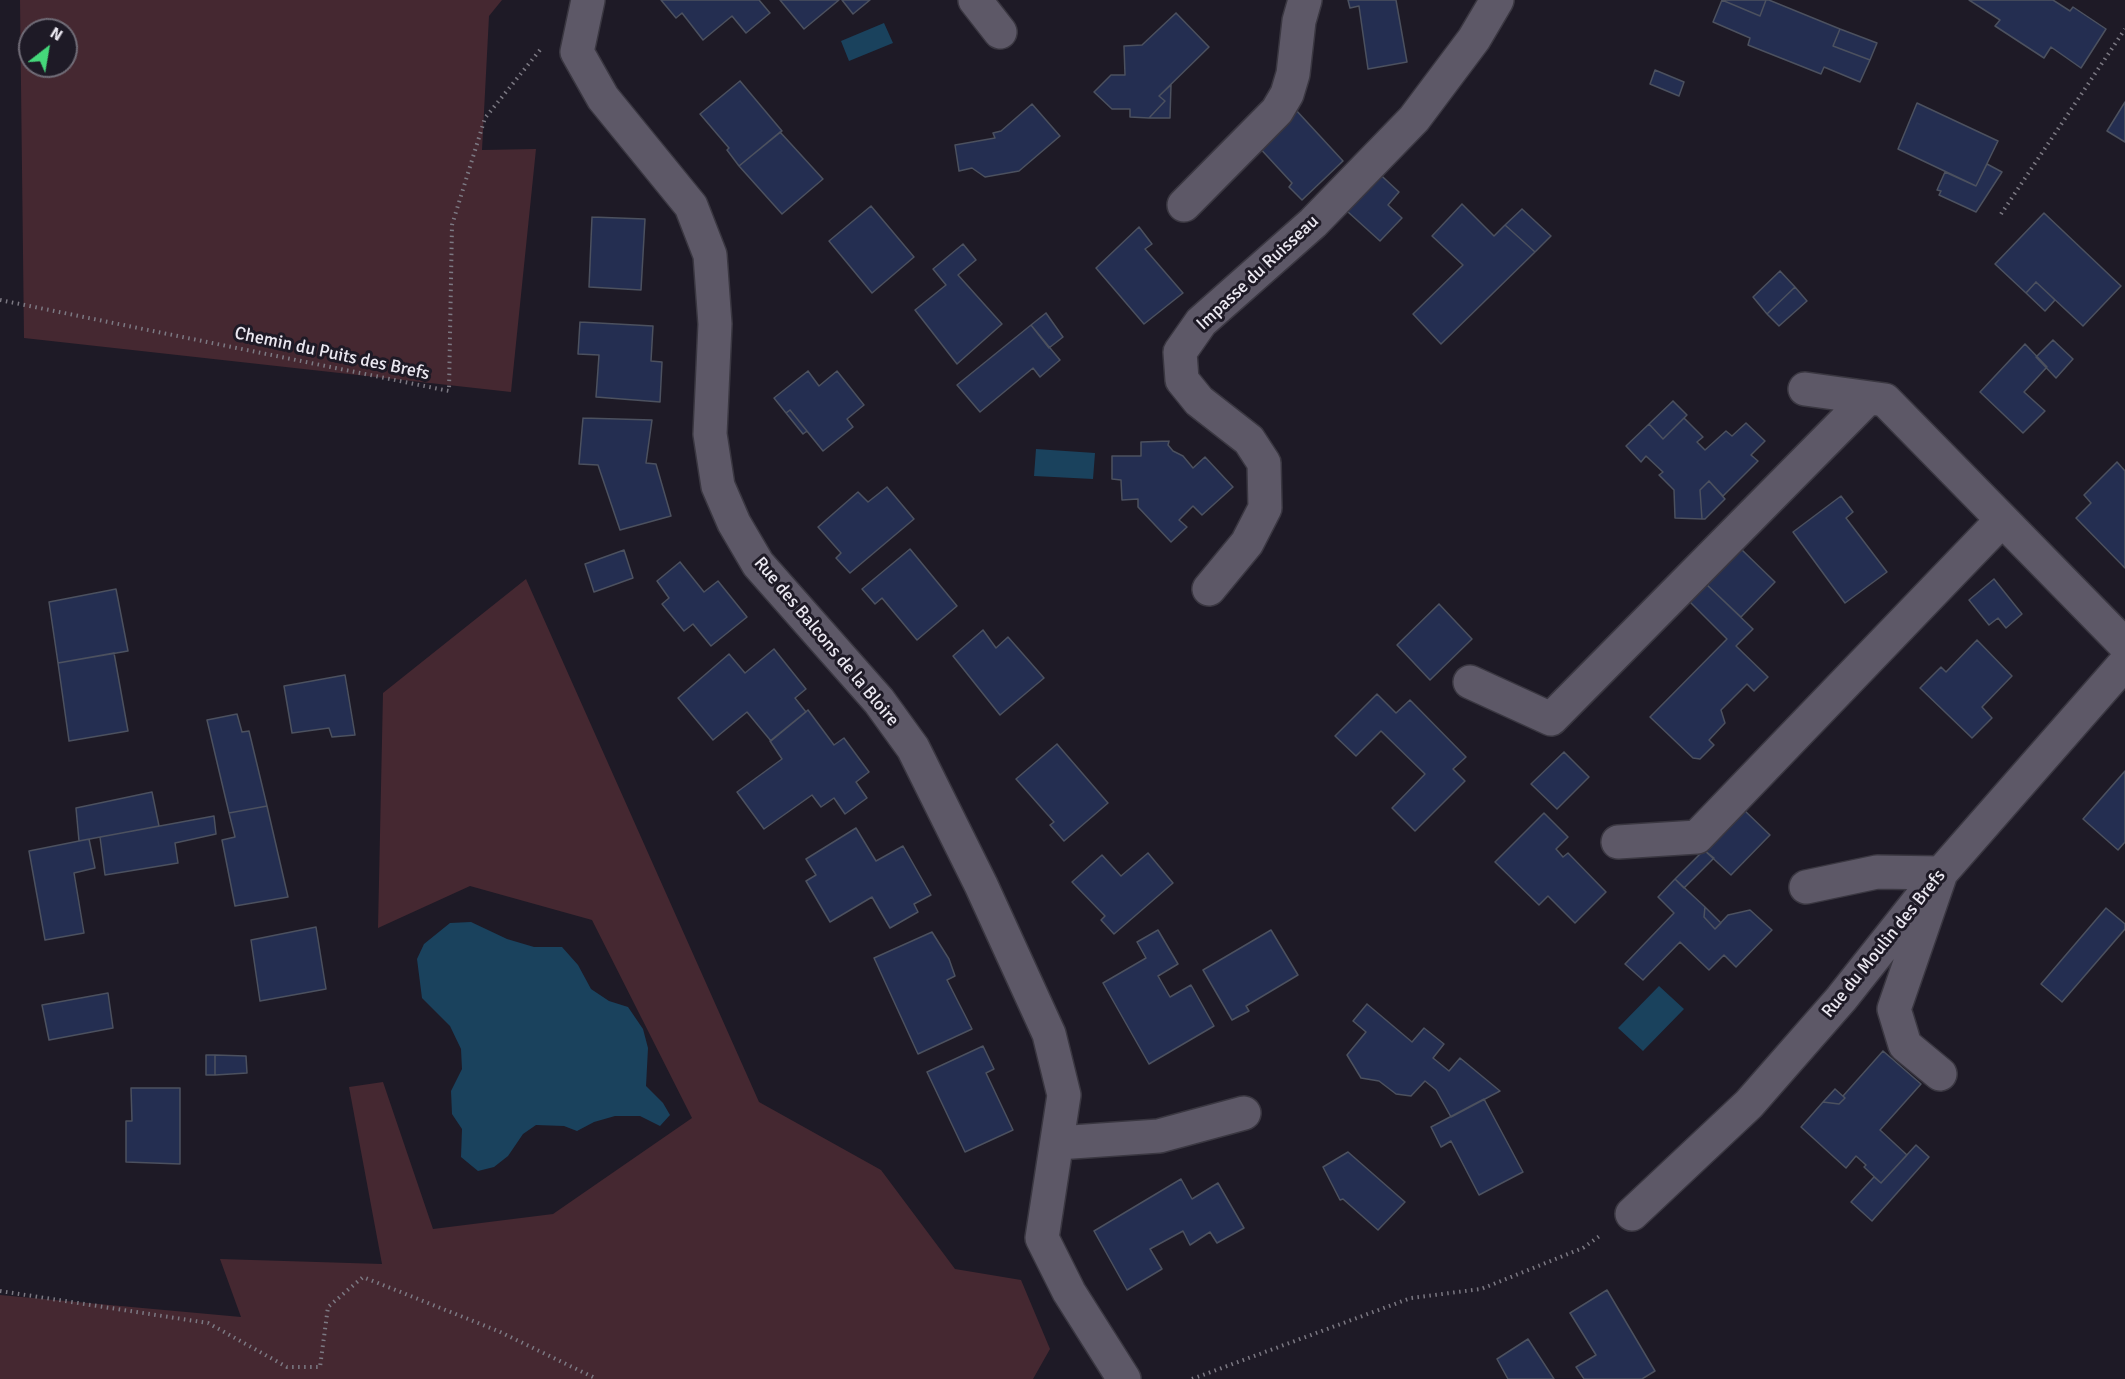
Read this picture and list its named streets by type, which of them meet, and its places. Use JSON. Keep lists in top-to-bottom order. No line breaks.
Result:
{"streets":{"street":["Impasse du Ruisseau","Rue des Balcons de la Bloire","Rue du Moulin des Brefs"],"path":["Chemin du Puits des Brefs"]},"north":"top right"}
